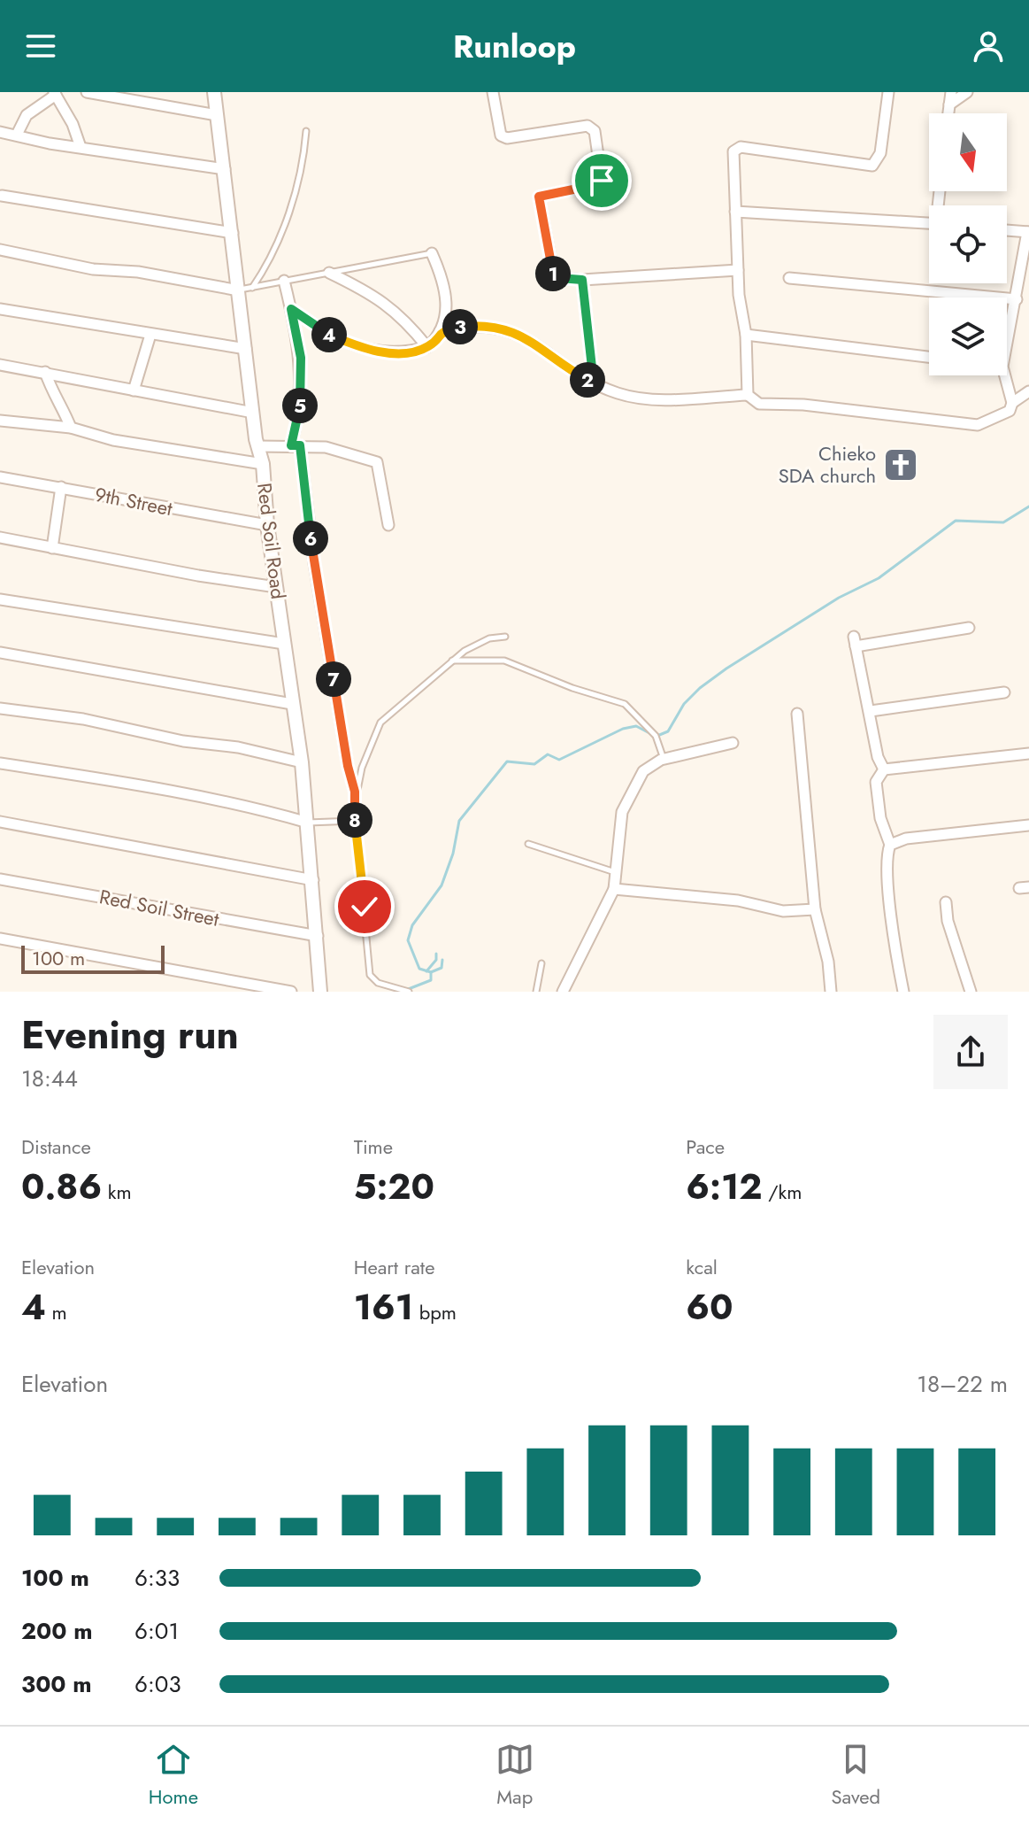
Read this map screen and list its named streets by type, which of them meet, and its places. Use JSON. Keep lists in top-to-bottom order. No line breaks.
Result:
{"streets":{"street":["9th Street","Red Soil Road","Red Soil Street"]},"crossings":[["9th Street","Red Soil Road"],["Red Soil Road","Red Soil Street"]],"places":{"church":["Chieko SDA church"]},"scale_bar":"100 m","north":"bottom","page":{"header":"Runloop","pins":["1","3","4","2","5","6","7","8"],"scale":"100 m","heading":["Evening run","18:44"],"stats":[["Distance","0.86 km"],["Time","5:20"],["Pace","6:12 /km"],["Elevation","4 m"],["Heart rate","161 bpm"],["kcal","60"]],"chart":["Elevation","18–22 m"],"list":[{"name":"100 m","note":"6:33"},{"name":"200 m","note":"6:01"},{"name":"300 m","note":"6:03"}],"tabs":["Home","Map","Saved"]}}
